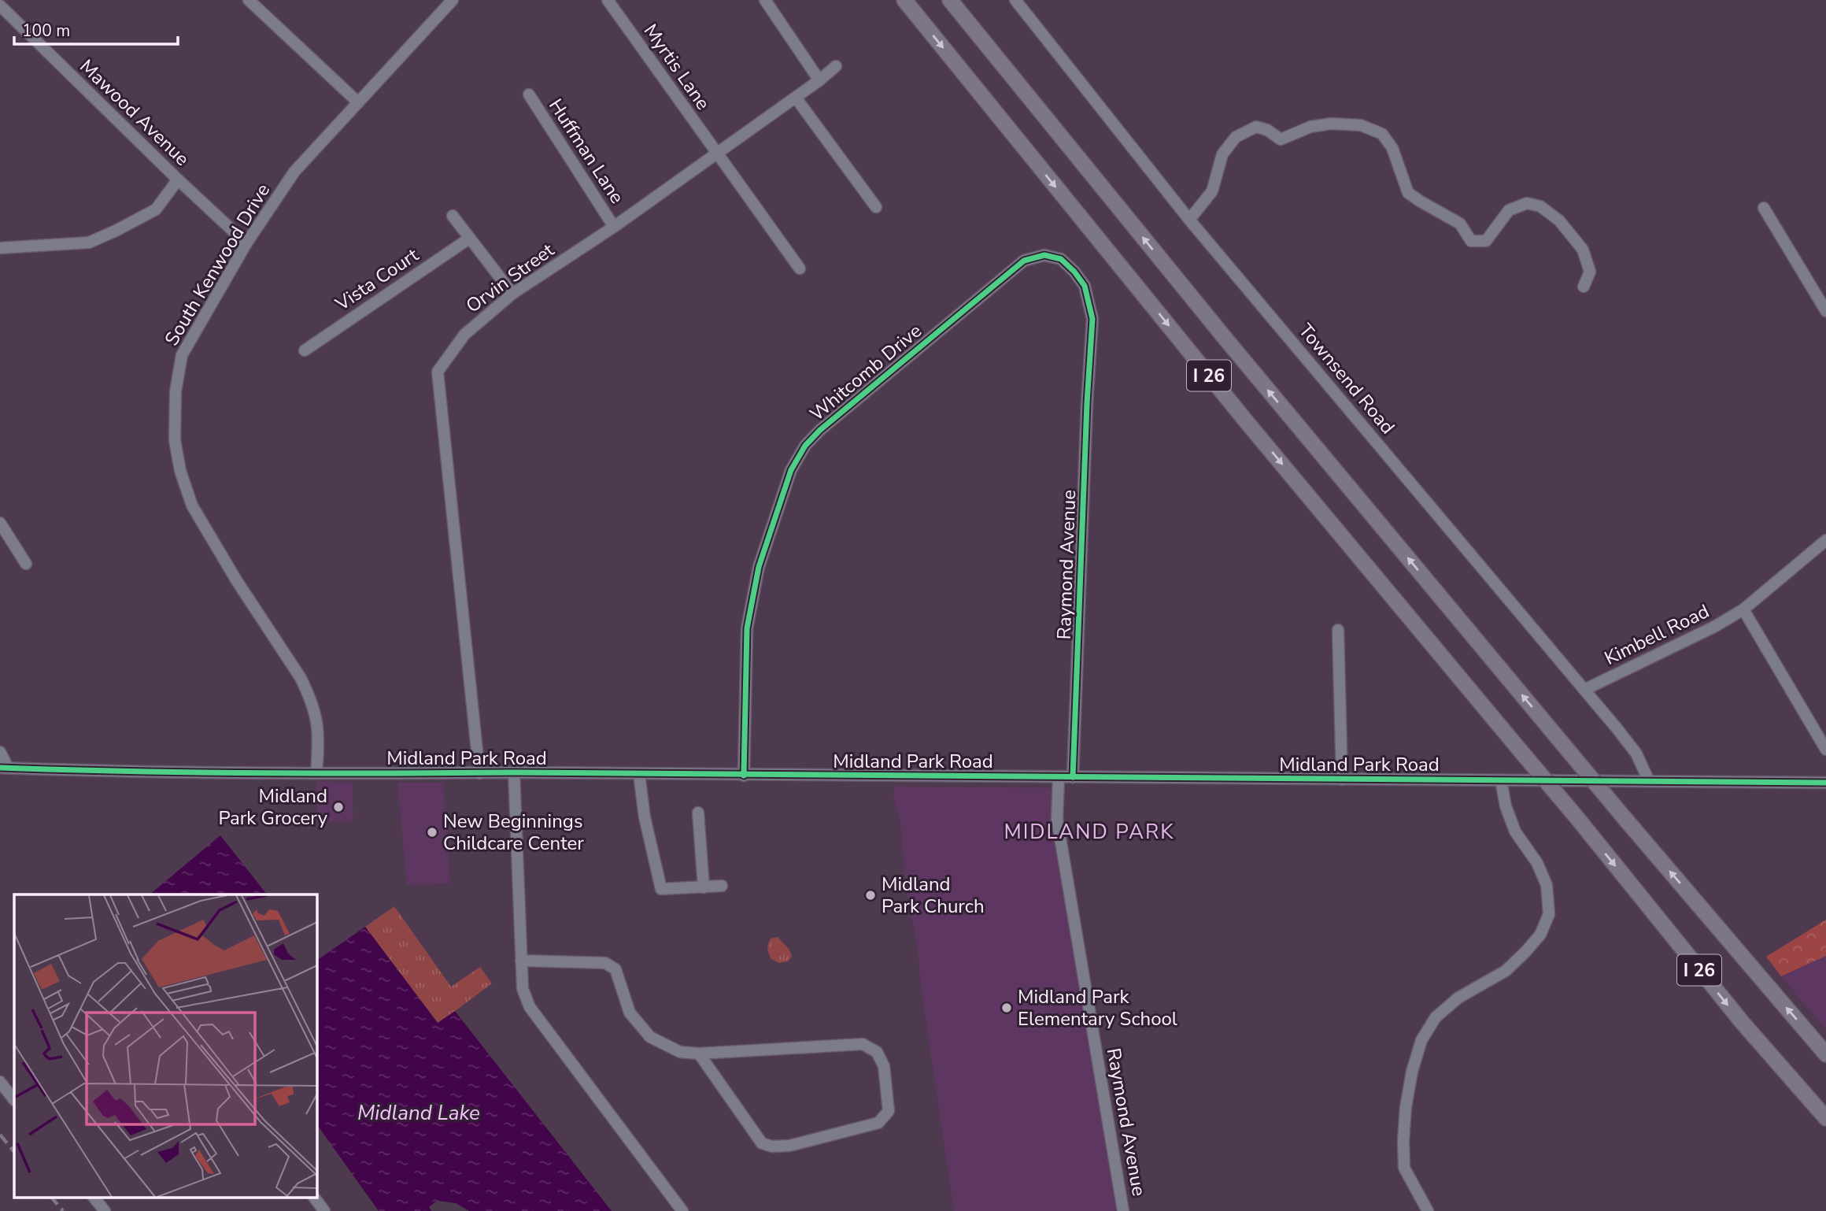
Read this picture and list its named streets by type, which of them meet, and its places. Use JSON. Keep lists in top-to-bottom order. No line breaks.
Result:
{"streets":{"highway":["I 26"],"street":["Myrtis Lane","Mawood Avenue","Huffman Lane","South Kenwood Drive","Orvin Street","Vista Court","Whitcomb Drive","Townsend Road","Raymond Avenue","Kimbell Road","Midland Park Road"]},"crossings":[["Myrtis Lane","Orvin Street"],["Mawood Avenue","South Kenwood Drive"],["Huffman Lane","Orvin Street"],["South Kenwood Drive","Midland Park Road"],["Orvin Street","Midland Park Road"],["Whitcomb Drive","Raymond Avenue"],["Whitcomb Drive","Midland Park Road"],["Townsend Road","Kimbell Road"],["Townsend Road","Midland Park Road"],["Raymond Avenue","Midland Park Road"]],"districts":["MIDLAND PARK"],"water":["Midland Lake"],"places":["Midland Park Grocery","New Beginnings Childcare Center","Midland Park Church","Midland Park Elementary School"],"scale_bar":"100 m"}
